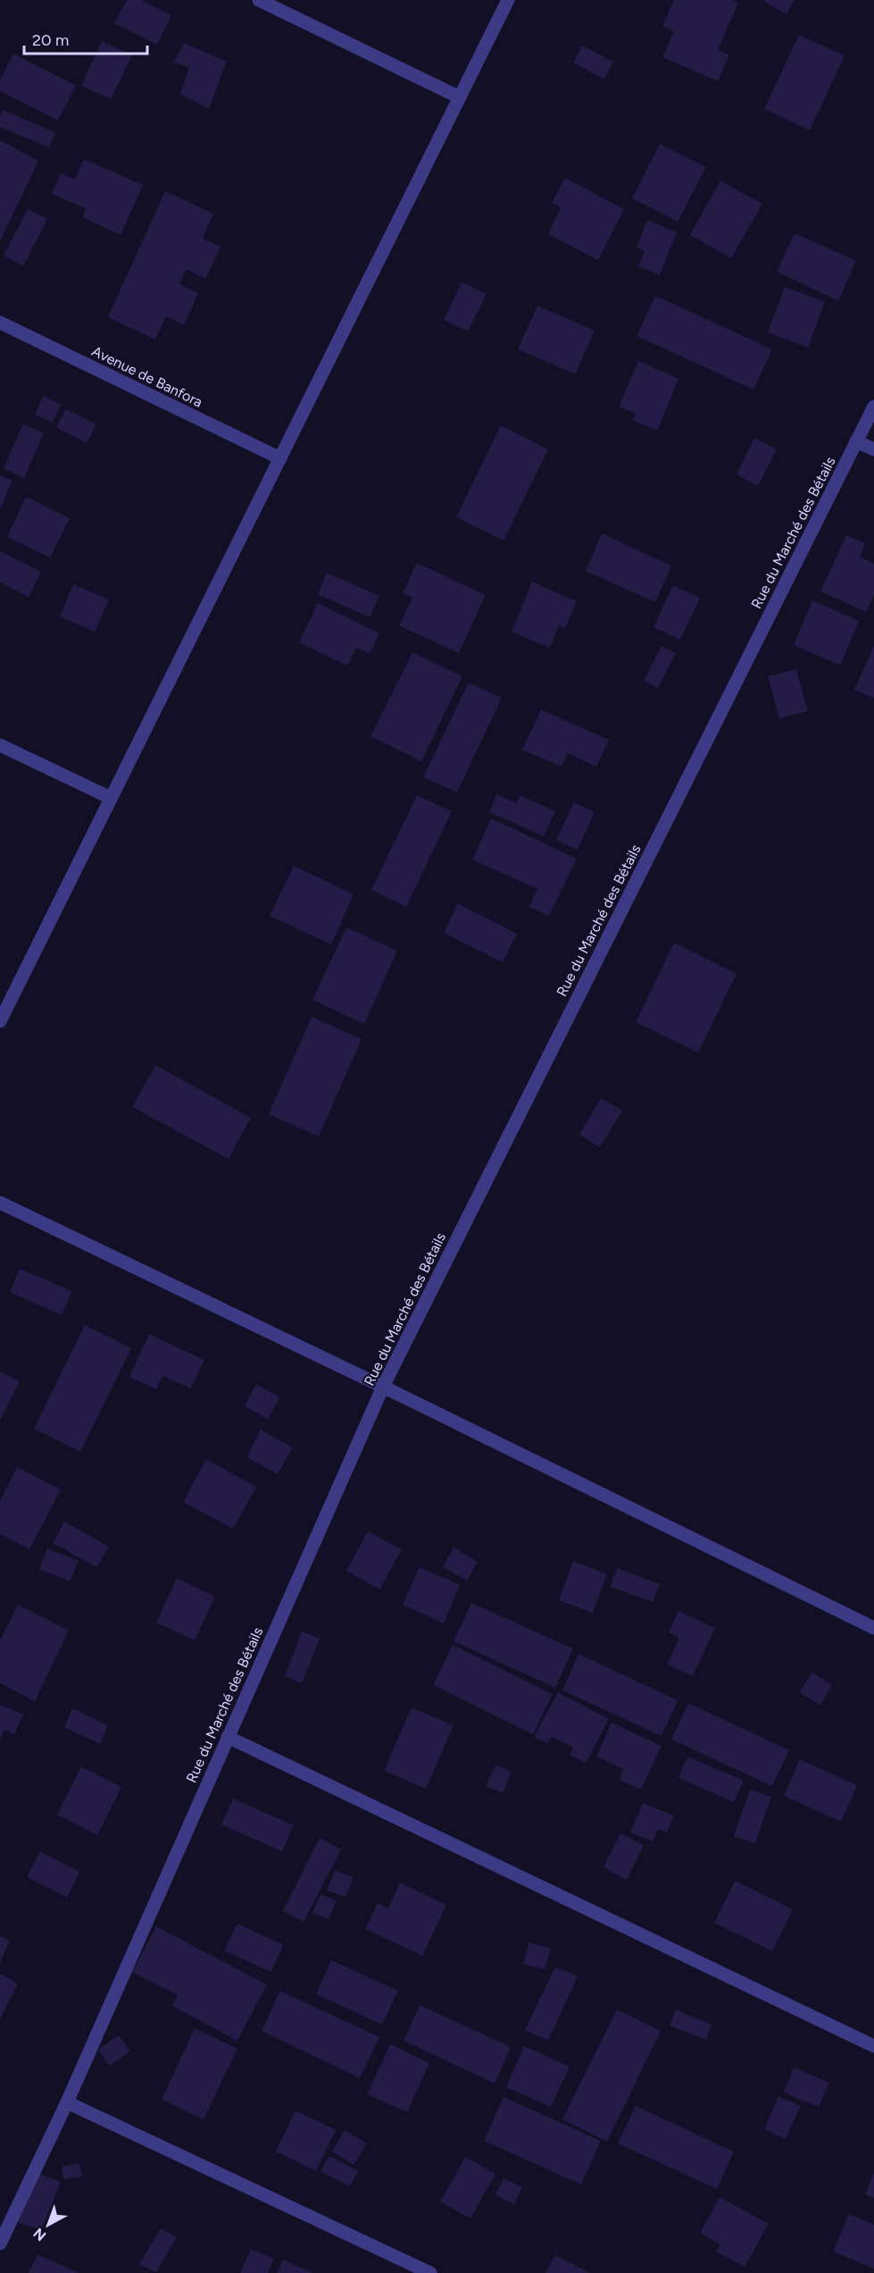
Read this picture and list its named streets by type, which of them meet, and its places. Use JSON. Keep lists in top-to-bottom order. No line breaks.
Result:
{"streets":{"street":["Avenue de Banfora","Rue du Marché des Bétails"]},"scale_bar":"20 m","north":"bottom left"}
